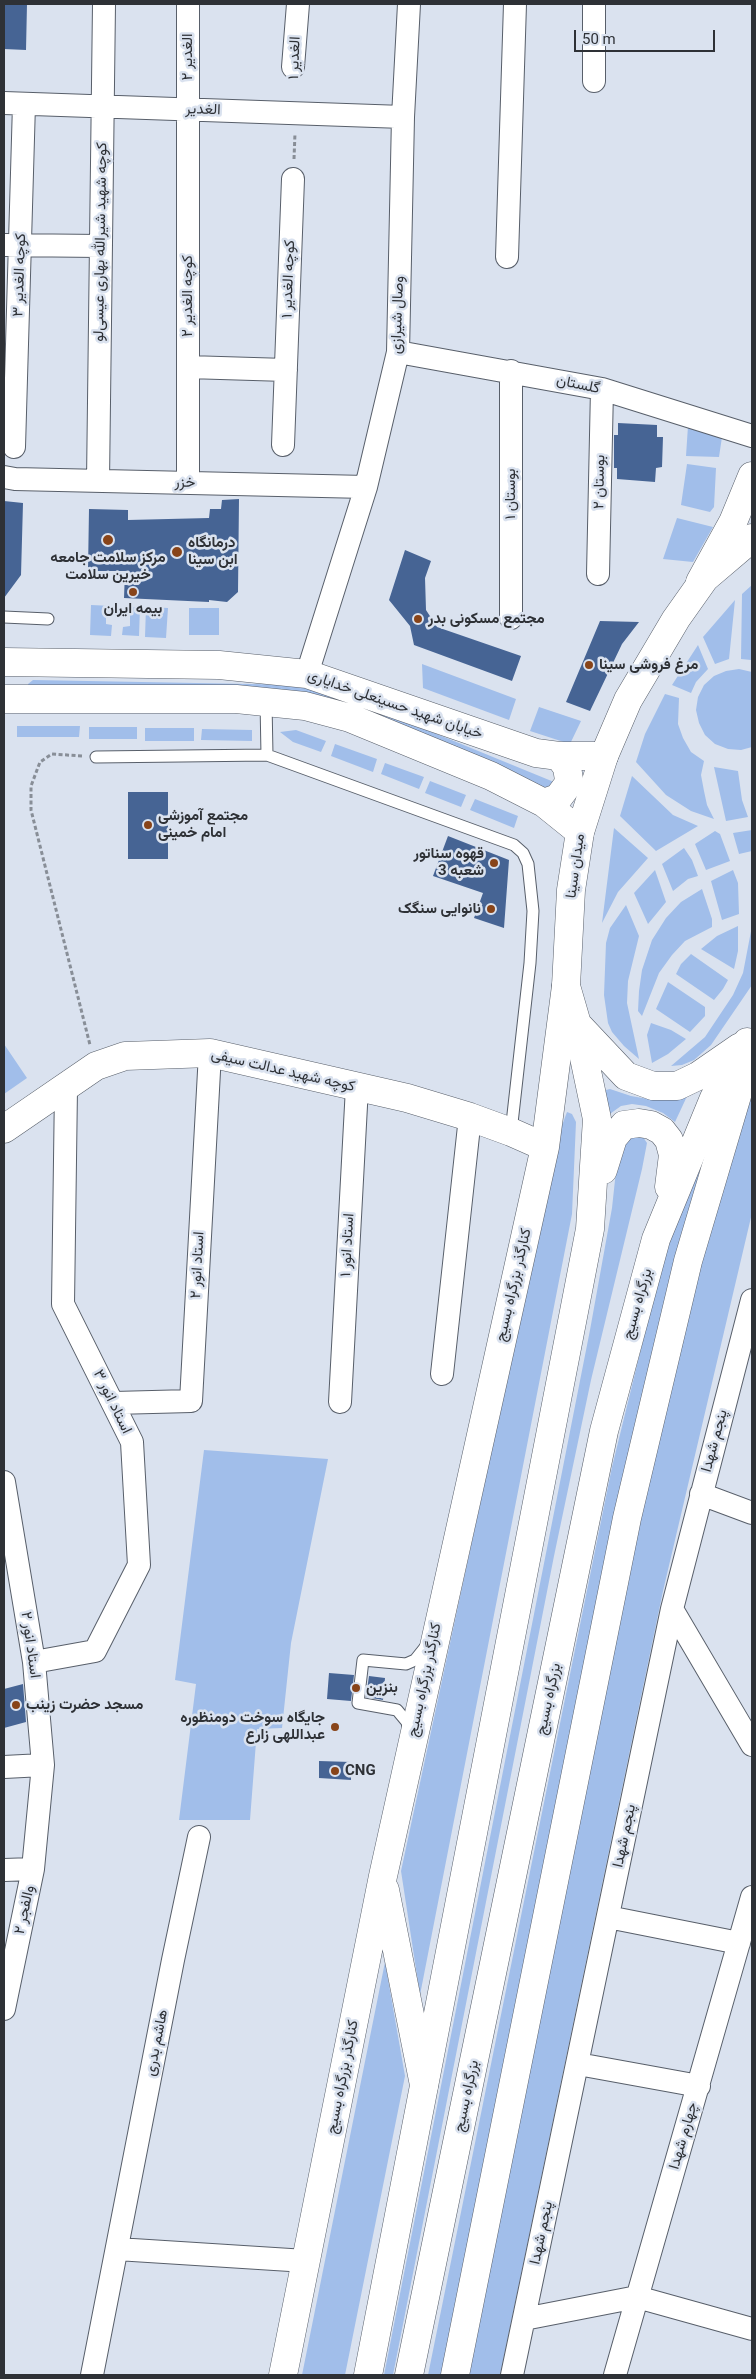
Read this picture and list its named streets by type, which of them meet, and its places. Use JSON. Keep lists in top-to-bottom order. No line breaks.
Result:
{"streets":{"main road":["خیابان شهید حسینعلی خدایاری","میدان سینا","کوچه شهید عدالت سیفی","کنارگذر بزرگراه بسیج","بزرگراه بسیج"],"street":["۲ الغدیر","الغدیر ۱","الغدیر","کوچه شهید شیرالله بهاری عیسی‌لو","کوچه الغدیر ۳","کوچه الغدیر ۱","کوچه الغدیر ۲","وصال شیرازی","گلستان","بوستان ۲","خزر","بوستان ۱","استاد انور ۱","استاد انور ۲","استاد انور ۳","پنجم شهدا","والفجر ۲","هاشم بدری","چهارم شهدا"]},"crossings":[["۲ الغدیر","الغدیر"],["۲ الغدیر","کوچه الغدیر ۲"],["الغدیر","کوچه شهید شیرالله بهاری عیسی‌لو"],["الغدیر","کوچه الغدیر ۳"],["الغدیر","کوچه الغدیر ۲"],["الغدیر","وصال شیرازی"],["کوچه شهید شیرالله بهاری عیسی‌لو","خزر"],["کوچه الغدیر ۲","خزر"],["وصال شیرازی","گلستان"],["وصال شیرازی","خزر"],["وصال شیرازی","خیابان شهید حسینعلی خدایاری"],["گلستان","بوستان ۲"],["گلستان","بوستان ۱"],["خیابان شهید حسینعلی خدایاری","میدان سینا"],["میدان سینا","کنارگذر بزرگراه بسیج"],["میدان سینا","بزرگراه بسیج"],["کوچه شهید عدالت سیفی","استاد انور ۱"],["کوچه شهید عدالت سیفی","استاد انور ۲"],["کوچه شهید عدالت سیفی","کنارگذر بزرگراه بسیج"],["کوچه شهید عدالت سیفی","استاد انور ۳"],["استاد انور ۲","استاد انور ۳"],["استاد انور ۲","والفجر ۲"]],"places":["مرکز سلامت جامعه خیرین سلامت","درمانگاه ابن سینا","بیمه ایران","مجتمع مسکونی بدر","مرغ فروشی سینا","مجتمع آموزشی امام خمینی","قهوه سناتور شعبه 3","نانوایی سنگک","بنزین","مسجد حضرت زینب","جایگاه سوخت دومنظوره عبداللهی زارع","CNG"],"scale_bar":"50 m"}
